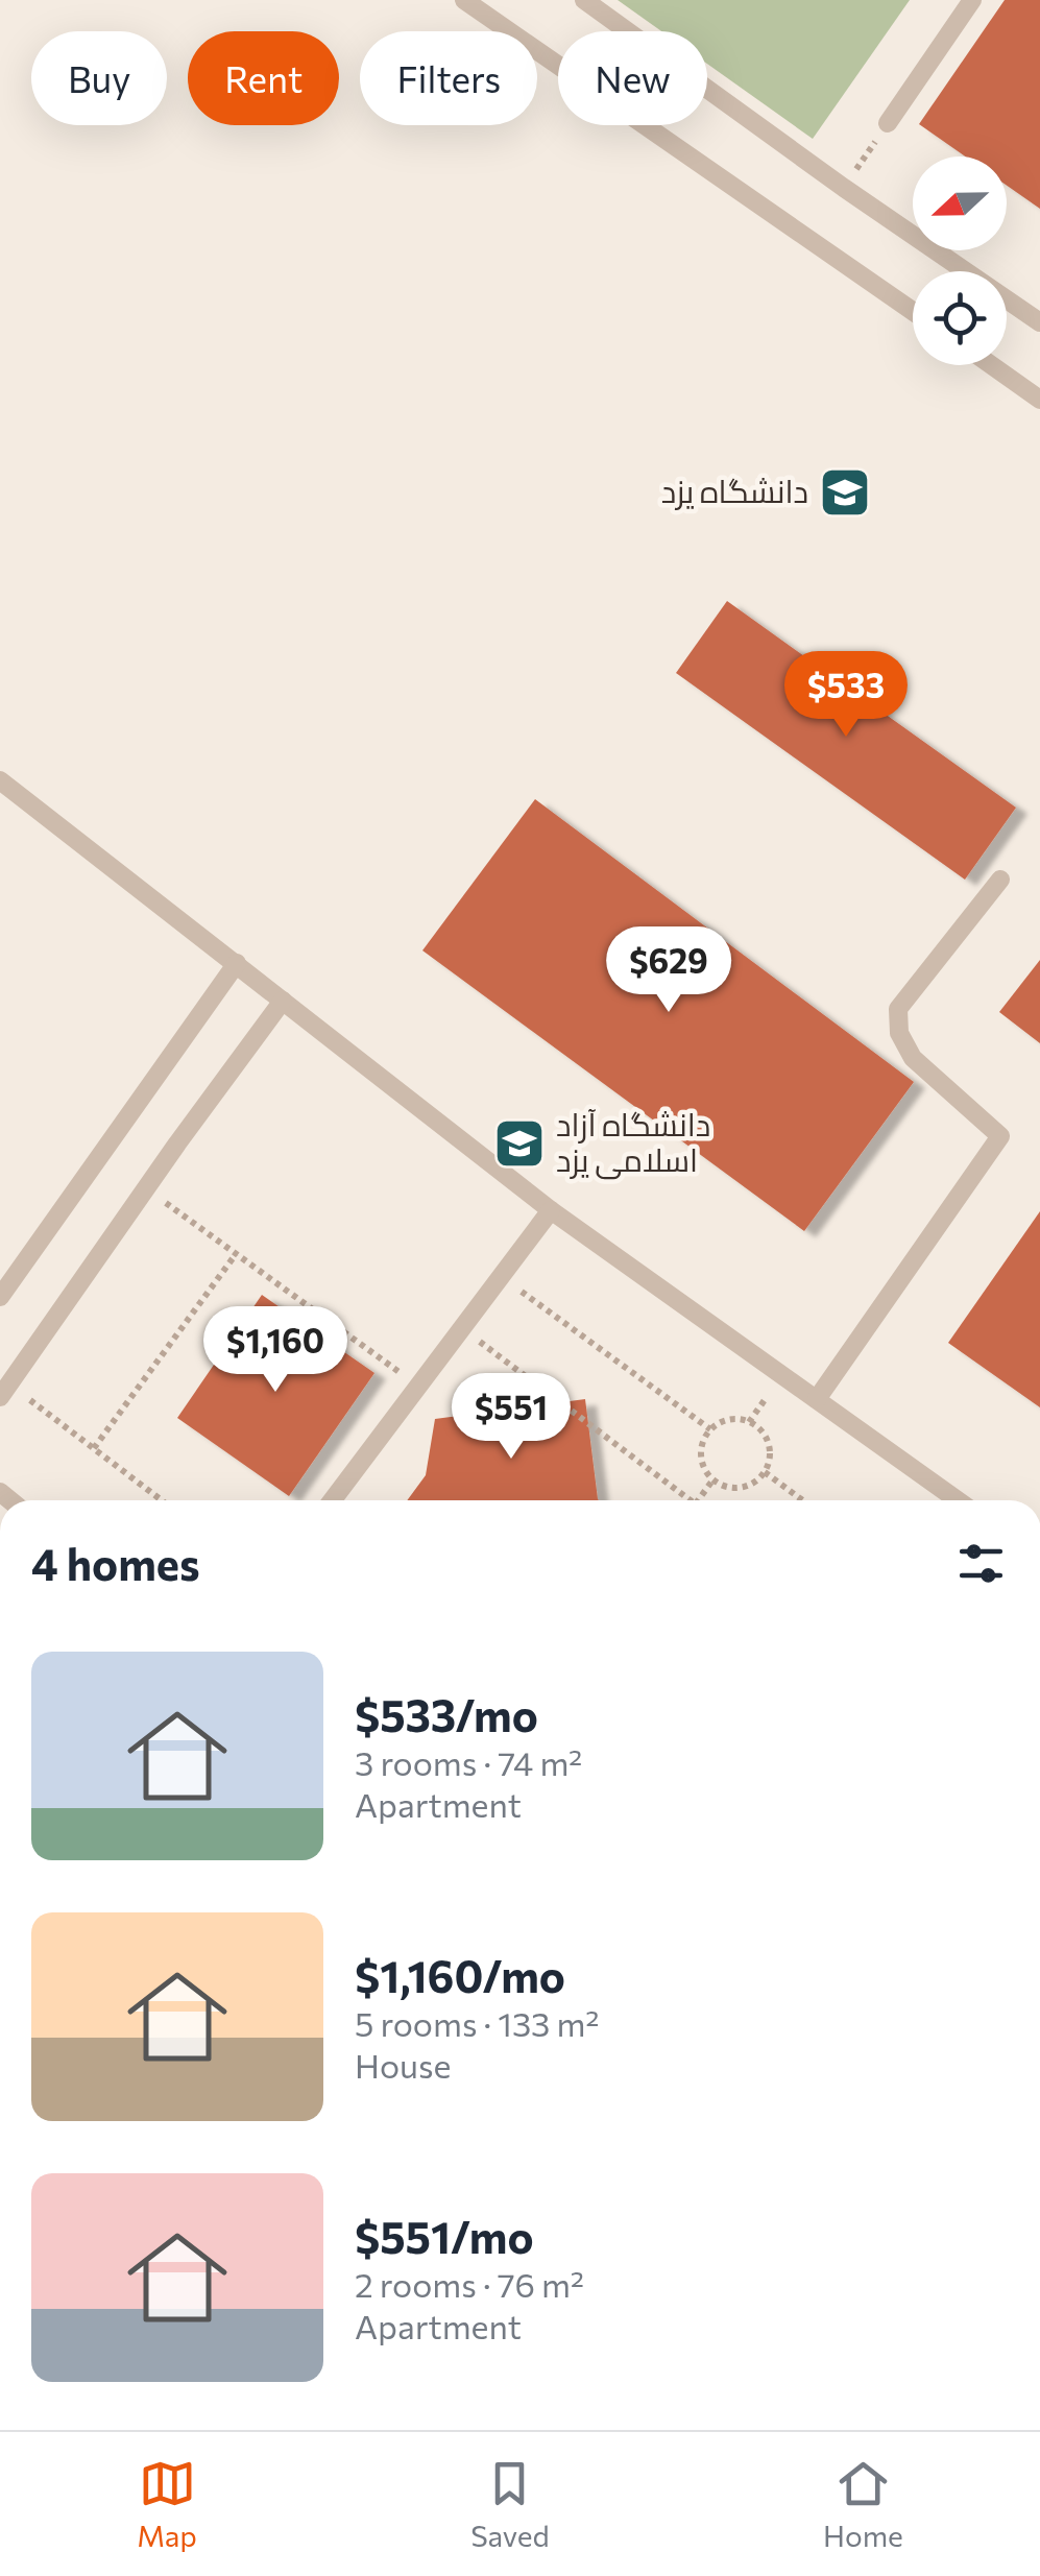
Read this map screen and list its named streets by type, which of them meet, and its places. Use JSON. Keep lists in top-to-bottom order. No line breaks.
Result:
{"places":{"school or university":["دانشگاه یزد","دانشگاه آزاد اسلامی یزد"]},"north":"left","page":{"chip":["Buy","Rent","Filters","New"],"price":["$533","$629","$1,160","$551"],"heading":"4 homes","list":[{"name":"$533/mo","note":"3 rooms · 74 m² · Apartment"},{"name":"$1,160/mo","note":"5 rooms · 133 m² · House"},{"name":"$551/mo","note":"2 rooms · 76 m² · Apartment"}],"tabs":["Map","Saved","Home"]}}
